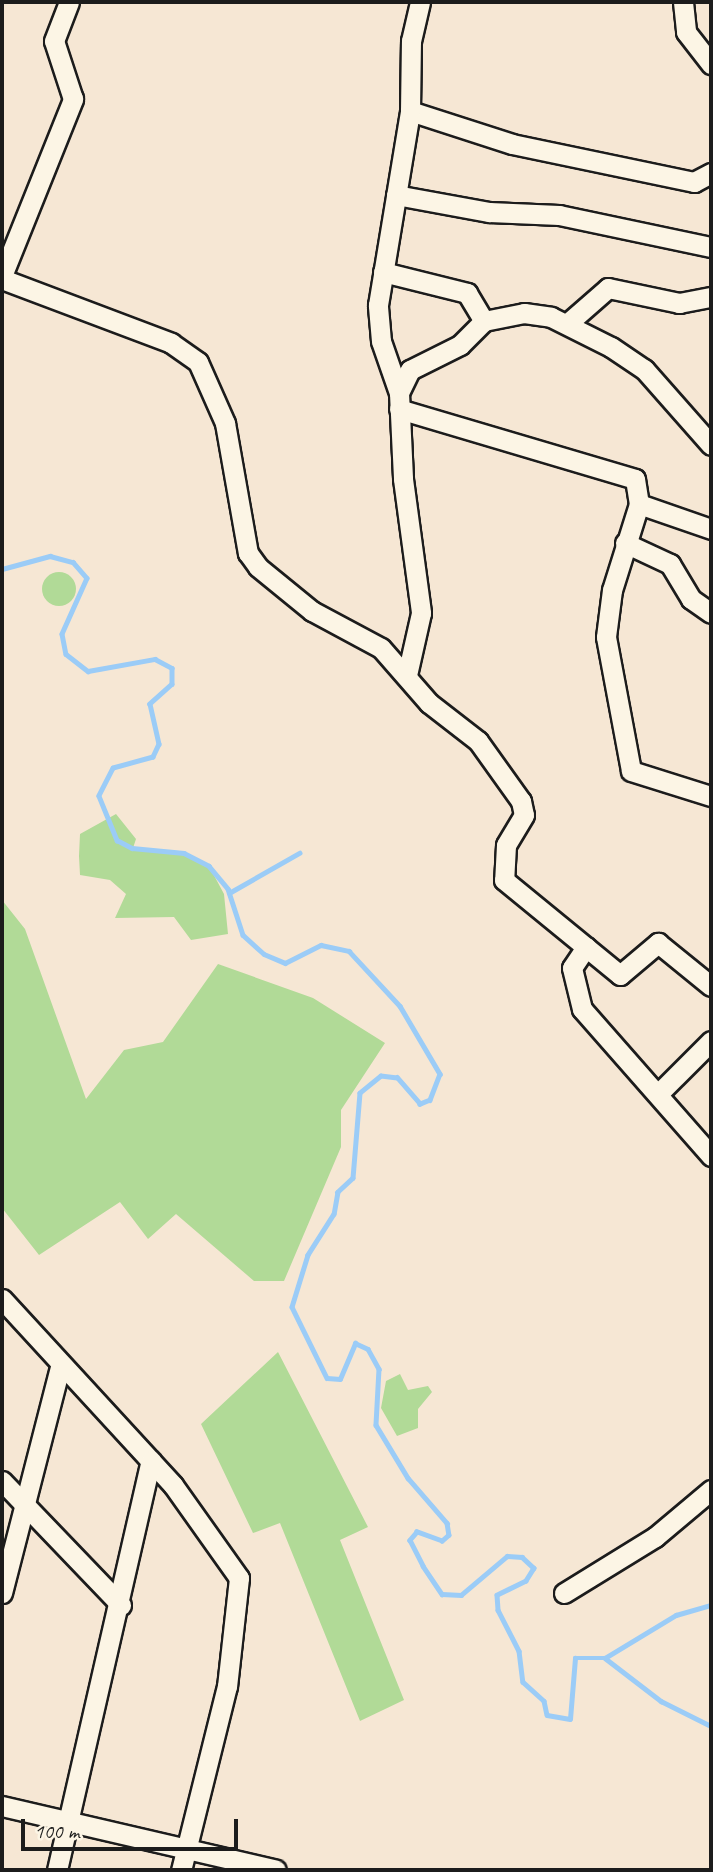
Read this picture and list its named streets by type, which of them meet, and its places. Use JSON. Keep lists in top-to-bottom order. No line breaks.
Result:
{"scale_bar":"100 m"}
